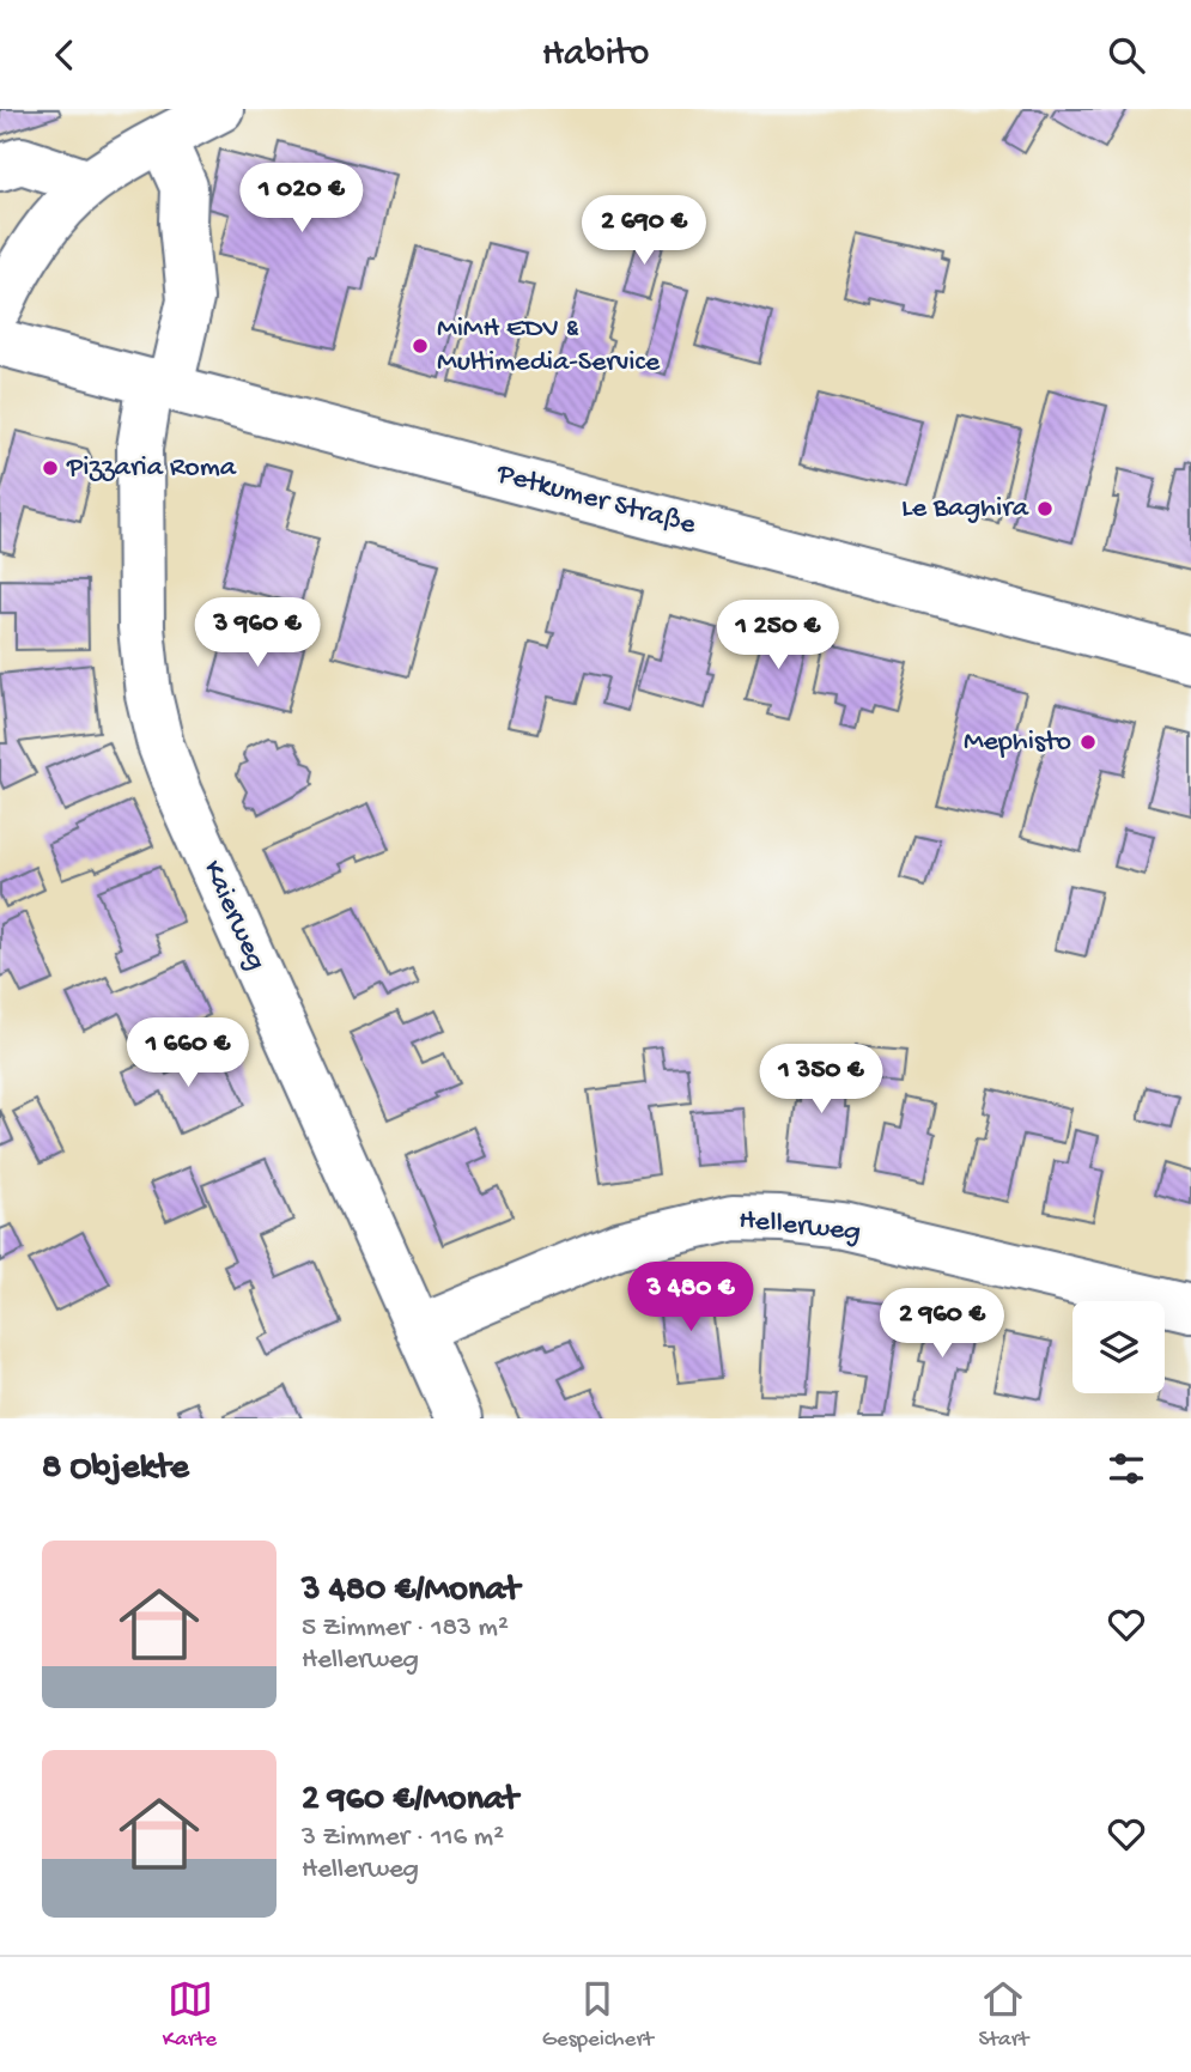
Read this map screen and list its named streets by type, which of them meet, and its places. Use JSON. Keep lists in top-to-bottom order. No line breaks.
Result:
{"streets":{"street":["Petkumer Straße","Kaierweg","Hellerweg"]},"crossings":[["Petkumer Straße","Kaierweg"],["Kaierweg","Hellerweg"]],"places":["MiMH EDV & Multimedia-Service","Pizzaria Roma","Le Baghira","Mephisto"],"page":{"header":"Habito","price":["1 020 €","2 690 €","3 960 €","1 250 €","1 660 €","1 350 €","3 480 €","2 960 €"],"heading":"8 Objekte","list":[{"name":"3 480 €/Monat","note":"5 Zimmer · 183 m² · Hellerweg"},{"name":"2 960 €/Monat","note":"3 Zimmer · 116 m² · Hellerweg"}],"tabs":["Karte","Gespeichert","Start"]}}
